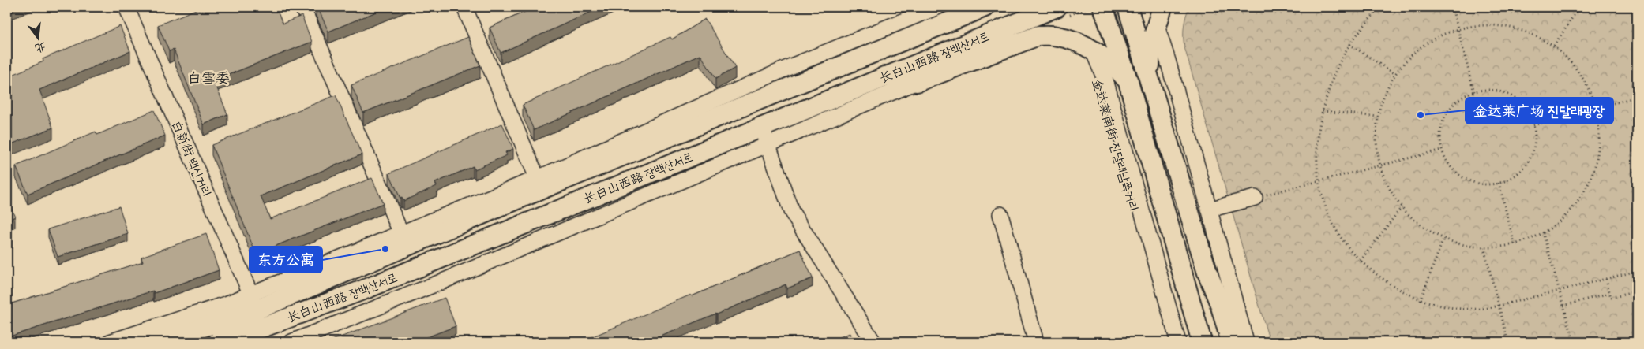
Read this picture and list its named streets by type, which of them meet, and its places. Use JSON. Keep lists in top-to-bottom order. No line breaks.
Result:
{"streets":{"main road":["长白山西路 장백산서로"],"street":["金达莱南街 진달래남쪽거리","白新街 백신거리"]},"crossings":[["长白山西路 장백산서로","白新街 백신거리"]],"districts":["白雪委"],"places":["金达莱广场 진달래광장","东方公寓"],"north":"bottom"}
